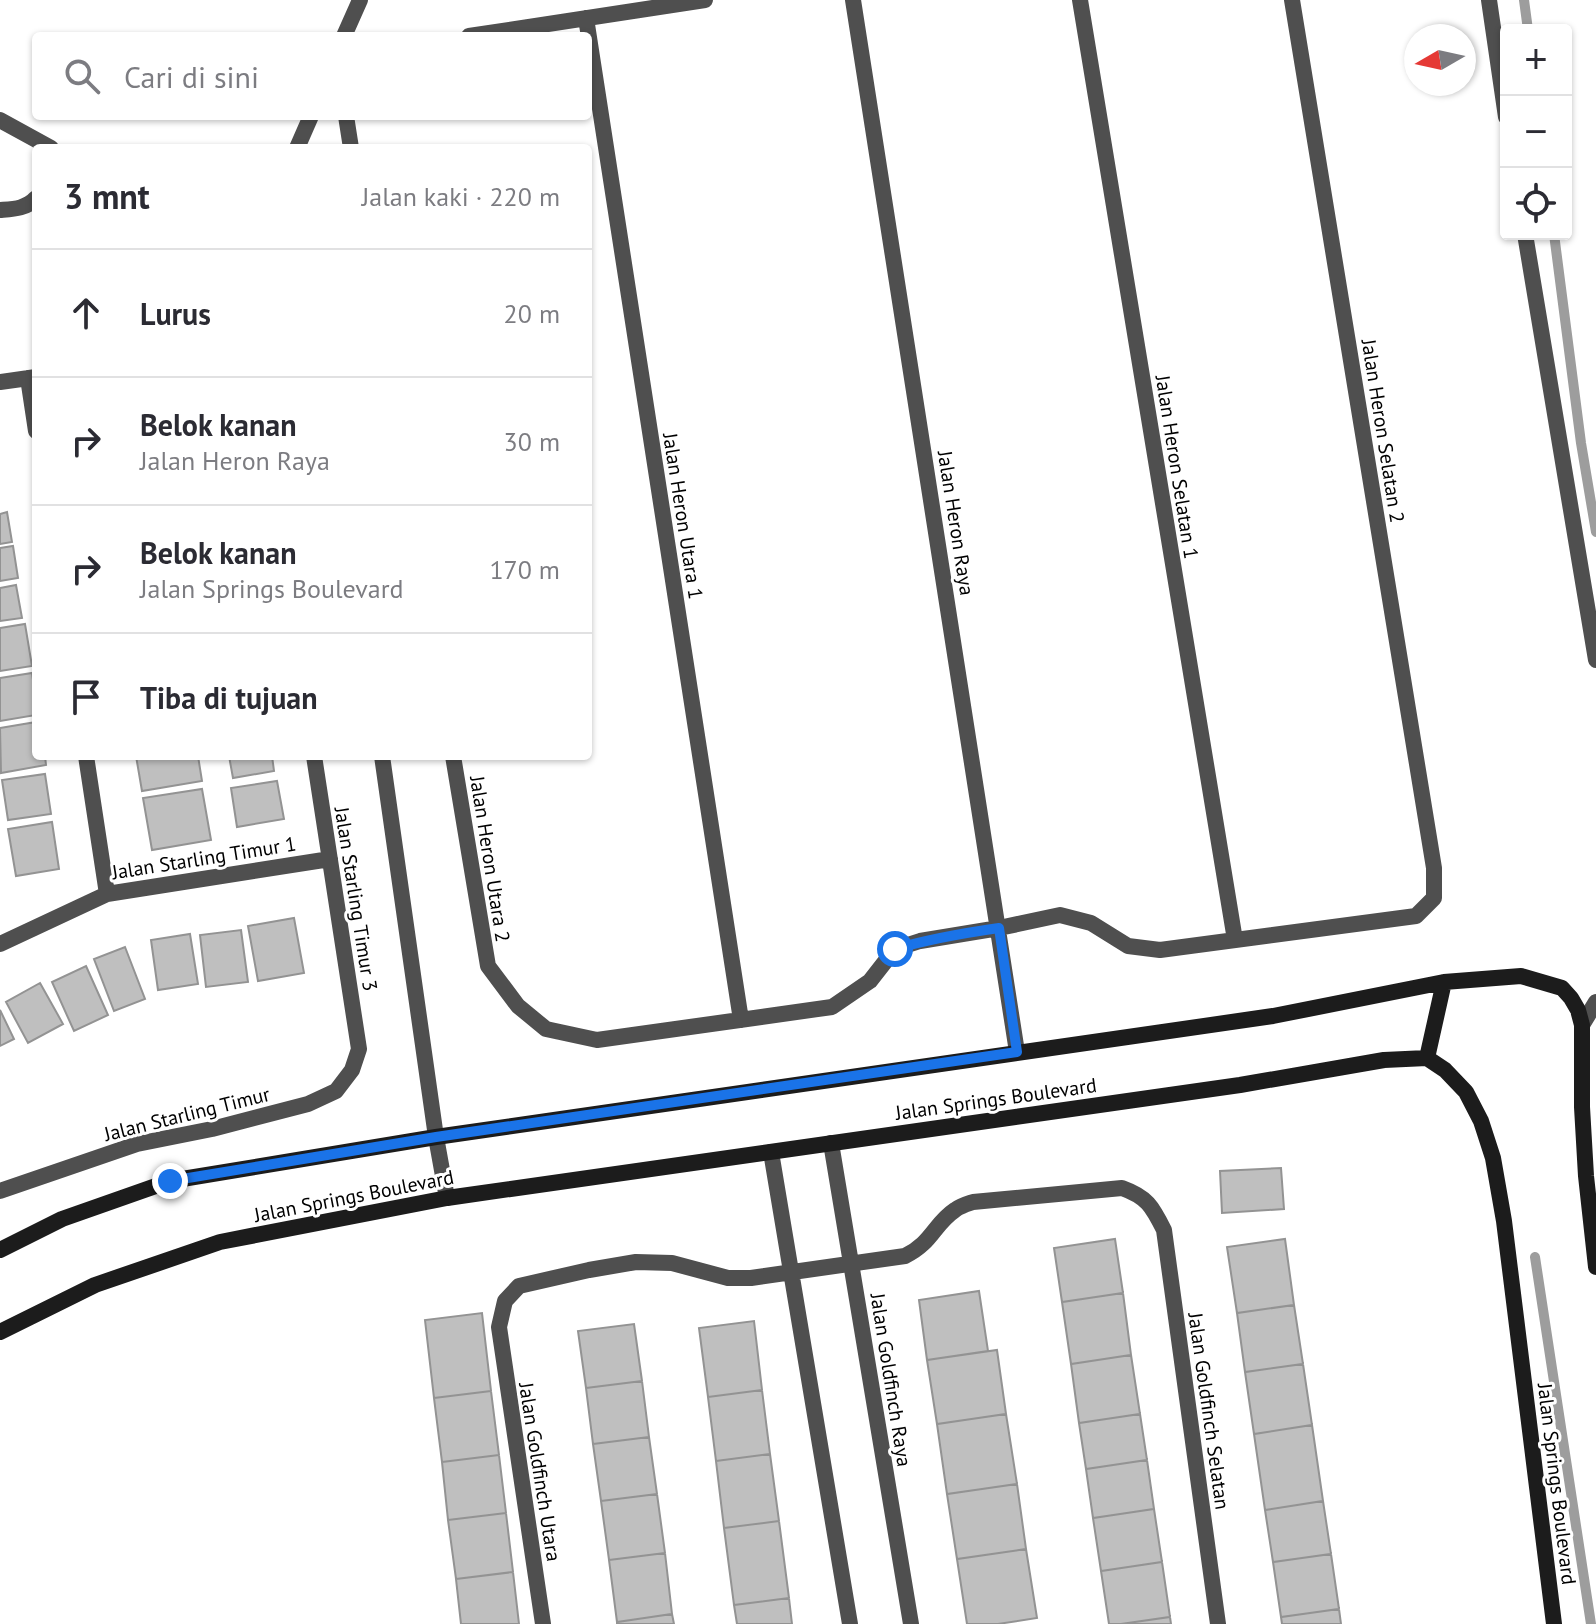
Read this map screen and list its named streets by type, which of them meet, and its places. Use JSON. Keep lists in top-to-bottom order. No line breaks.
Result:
{"streets":{"main road":["Jalan Springs Boulevard"],"street":["Jalan Heron Selatan 2","Jalan Heron Selatan 1","Jalan Heron Utara 1","Jalan Heron Raya","Jalan Starling Timur 1","Jalan Heron Utara 2","Jalan Starling Timur 3","Jalan Starling Timur","Jalan Goldfinch Raya","Jalan Goldfinch Selatan","Jalan Goldfinch Utara"]},"crossings":[["Jalan Heron Selatan 2","Jalan Heron Utara 2"],["Jalan Heron Selatan 1","Jalan Heron Utara 2"],["Jalan Heron Utara 1","Jalan Heron Utara 2"],["Jalan Heron Raya","Jalan Heron Utara 2"],["Jalan Heron Raya","Jalan Springs Boulevard"],["Jalan Starling Timur 1","Jalan Starling Timur 3"],["Jalan Starling Timur 3","Jalan Starling Timur"],["Jalan Springs Boulevard","Jalan Goldfinch Raya"],["Jalan Goldfinch Raya","Jalan Goldfinch Selatan"]],"north":"left","page":{"map_buttons":["+","−"],"search":"Cari di sini","heading":["3 mnt","Jalan kaki · 220 m"],"list":[["Lurus","20 m"],["Belok kanan","Jalan Heron Raya","30 m"],["Belok kanan","Jalan Springs Boulevard","170 m"],"Tiba di tujuan"]}}
